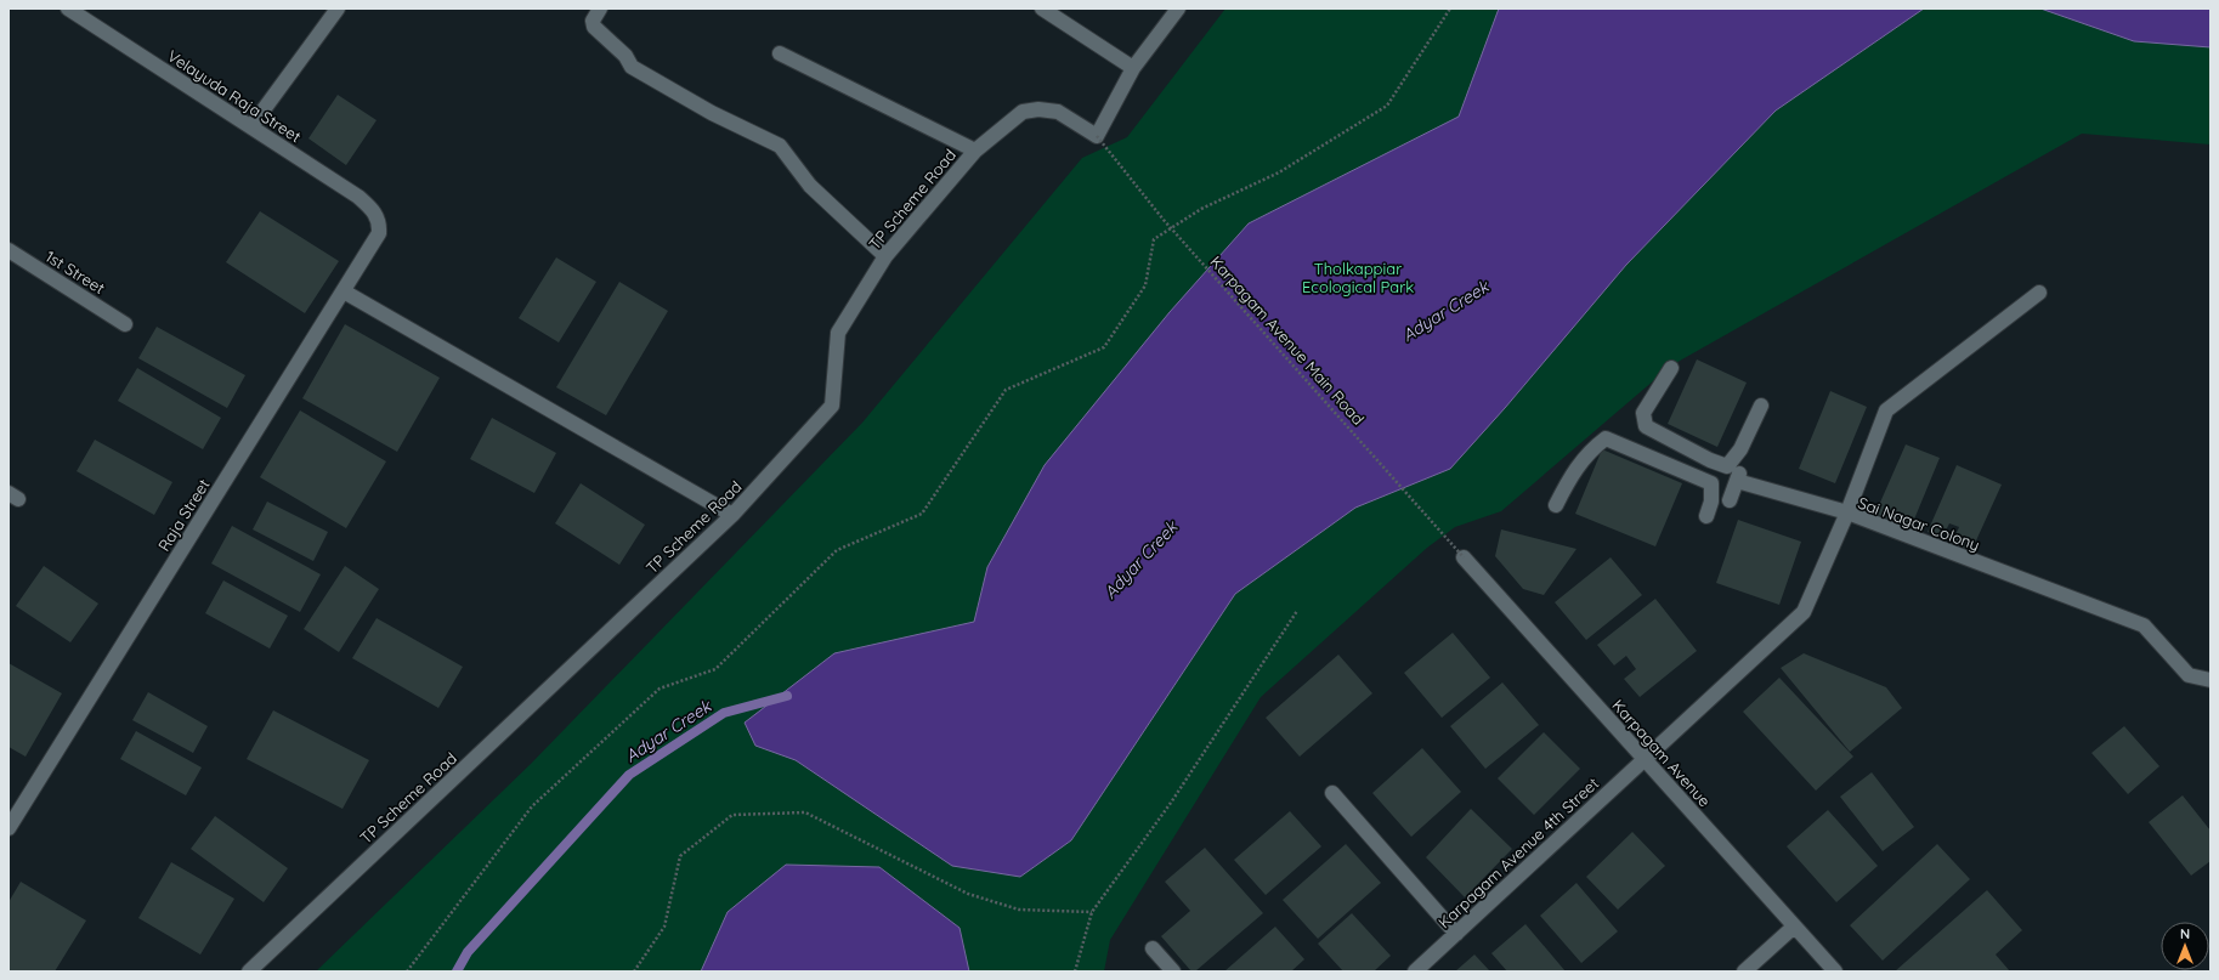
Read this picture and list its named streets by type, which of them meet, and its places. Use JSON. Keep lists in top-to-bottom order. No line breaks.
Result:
{"streets":{"street":["Velayuda Raja Street","TP Scheme Road","1st Street","Raja Street","Sai Nagar Colony","Karpagam Avenue","Karpagam Avenue 4th Street"],"path":["Karpagam Avenue Main Road"]},"crossings":[["Velayuda Raja Street","Raja Street"],["TP Scheme Road","Karpagam Avenue Main Road"],["Karpagam Avenue Main Road","Karpagam Avenue"],["Sai Nagar Colony","Karpagam Avenue"],["Sai Nagar Colony","Karpagam Avenue 4th Street"],["Karpagam Avenue","Karpagam Avenue 4th Street"]],"water":["Adyar Creek"],"parks":["Tholkappiar Ecological Park"],"north":"top"}
